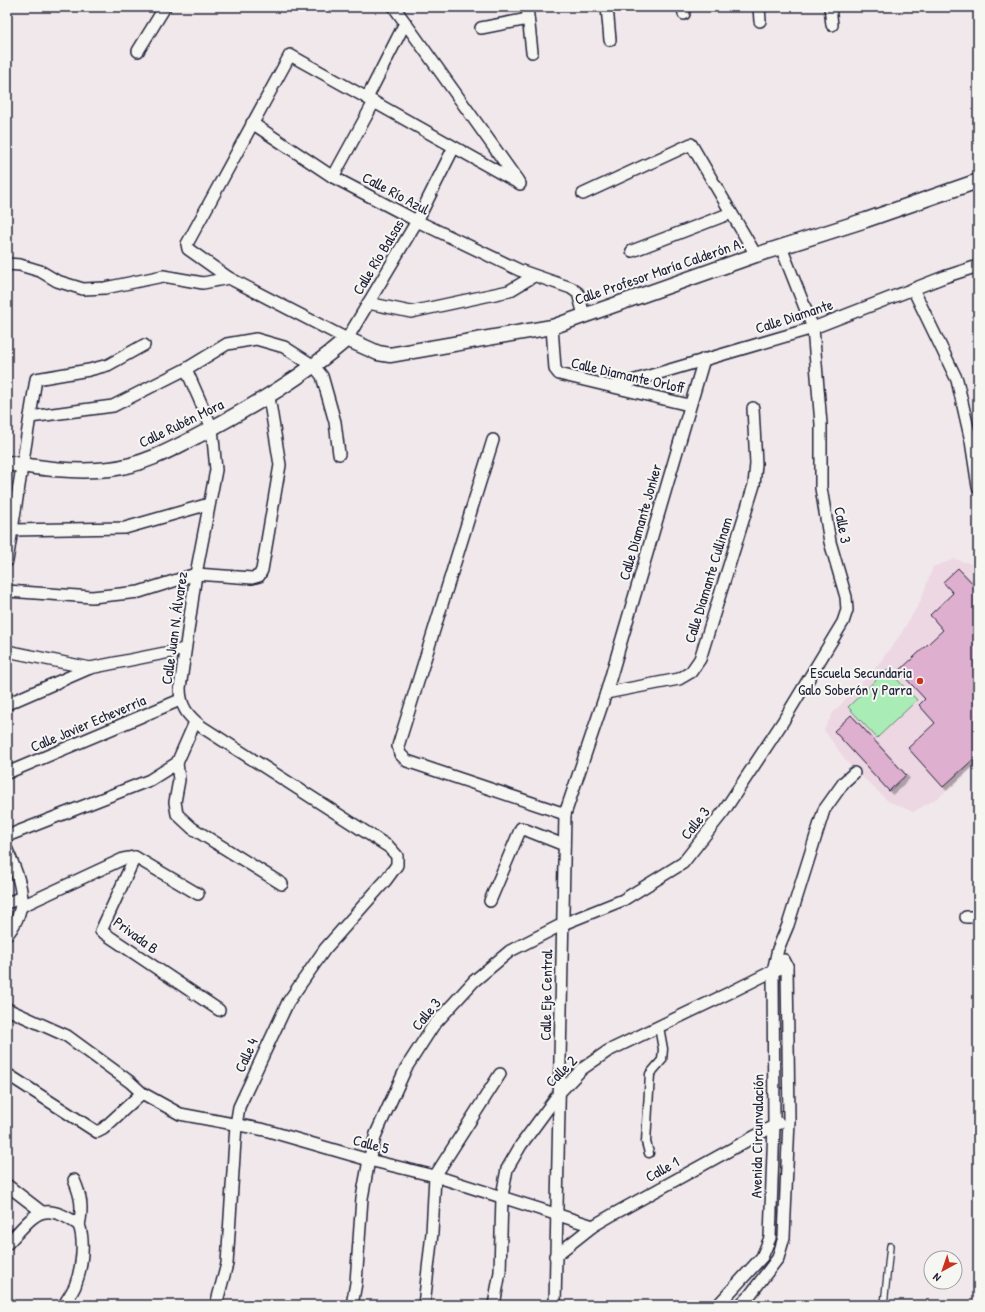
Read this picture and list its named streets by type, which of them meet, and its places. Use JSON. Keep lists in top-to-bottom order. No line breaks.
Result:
{"streets":{"street":["Calle Río Azul","Calle Río Balsas","Calle Profesor María Calderón A.","Calle Diamante","Calle Diamante Orloff","Calle Rubén Mora","Calle Diamante Jonker","Calle 3","Calle Diamante Cullinam","Calle Juan N. Álvarez","Calle Javier Echeverria","Privada B","Calle Eje Central","Calle 4","Calle 2","Avenida Circunvalación","Calle 5","Calle 1"]},"crossings":[["Calle Río Azul","Calle Río Balsas"],["Calle Río Azul","Calle Profesor María Calderón A."],["Calle Río Balsas","Calle Profesor María Calderón A."],["Calle Río Balsas","Calle Rubén Mora"],["Calle Profesor María Calderón A.","Calle Diamante Orloff"],["Calle Profesor María Calderón A.","Calle Rubén Mora"],["Calle Profesor María Calderón A.","Calle 3"],["Calle Diamante","Calle Diamante Orloff"],["Calle Diamante","Calle Diamante Jonker"],["Calle Diamante","Calle 3"],["Calle Diamante Orloff","Calle Diamante Jonker"],["Calle Rubén Mora","Calle Juan N. Álvarez"],["Calle Diamante Jonker","Calle Diamante Cullinam"],["Calle Diamante Jonker","Calle Eje Central"],["Calle 3","Calle Eje Central"],["Calle 3","Calle 5"],["Calle Diamante Cullinam","Calle Eje Central"],["Calle Juan N. Álvarez","Calle Javier Echeverria"],["Calle Juan N. Álvarez","Calle 4"],["Calle Eje Central","Calle 2"],["Calle Eje Central","Calle 5"],["Calle Eje Central","Calle 1"],["Calle 4","Calle 5"],["Calle 2","Avenida Circunvalación"],["Calle 2","Calle 5"],["Avenida Circunvalación","Calle 1"],["Calle 5","Calle 1"]],"places":["Escuela Secundaria Galo Soberón y Parra"],"north":"bottom left"}
